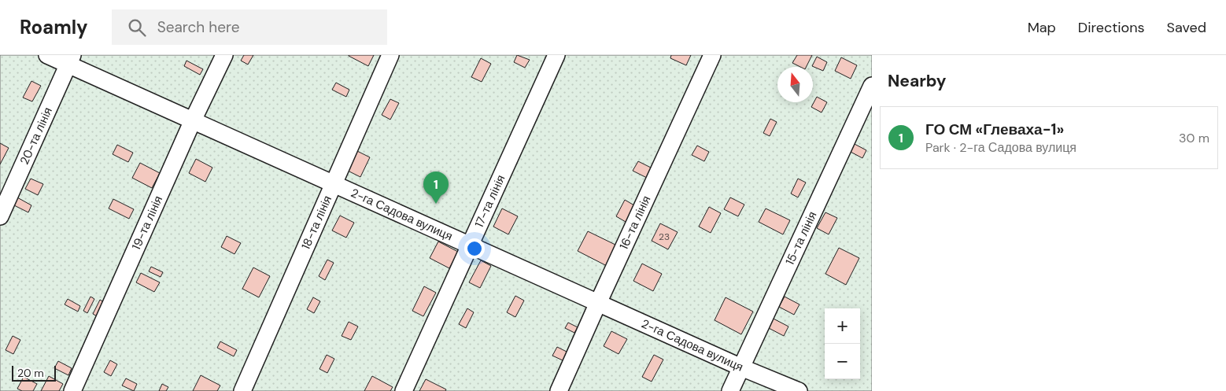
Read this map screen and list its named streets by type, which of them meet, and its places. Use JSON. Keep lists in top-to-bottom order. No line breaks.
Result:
{"streets":{"street":["20-та лінія","17-та лінія","2-га Садова вулиця","19-та лінія","16-та лінія","18-та лінія","15-та лінія"]},"crossings":[["20-та лінія","2-га Садова вулиця"],["17-та лінія","2-га Садова вулиця"],["2-га Садова вулиця","19-та лінія"],["2-га Садова вулиця","16-та лінія"],["2-га Садова вулиця","18-та лінія"],["2-га Садова вулиця","15-та лінія"]],"house_numbers":["23"],"scale_bar":"20 m","north":"top","page":{"header":"Roamly","search":"Search here","nav":["Map","Directions","Saved"],"heading":"Nearby","list":[{"mark":"1","name":"ГО СМ «Глеваха-1»","note":"Park · 2-га Садова вулиця","value":"30 m"}],"pins":"1","map_buttons":["+","−"],"scale":"20 m"}}
